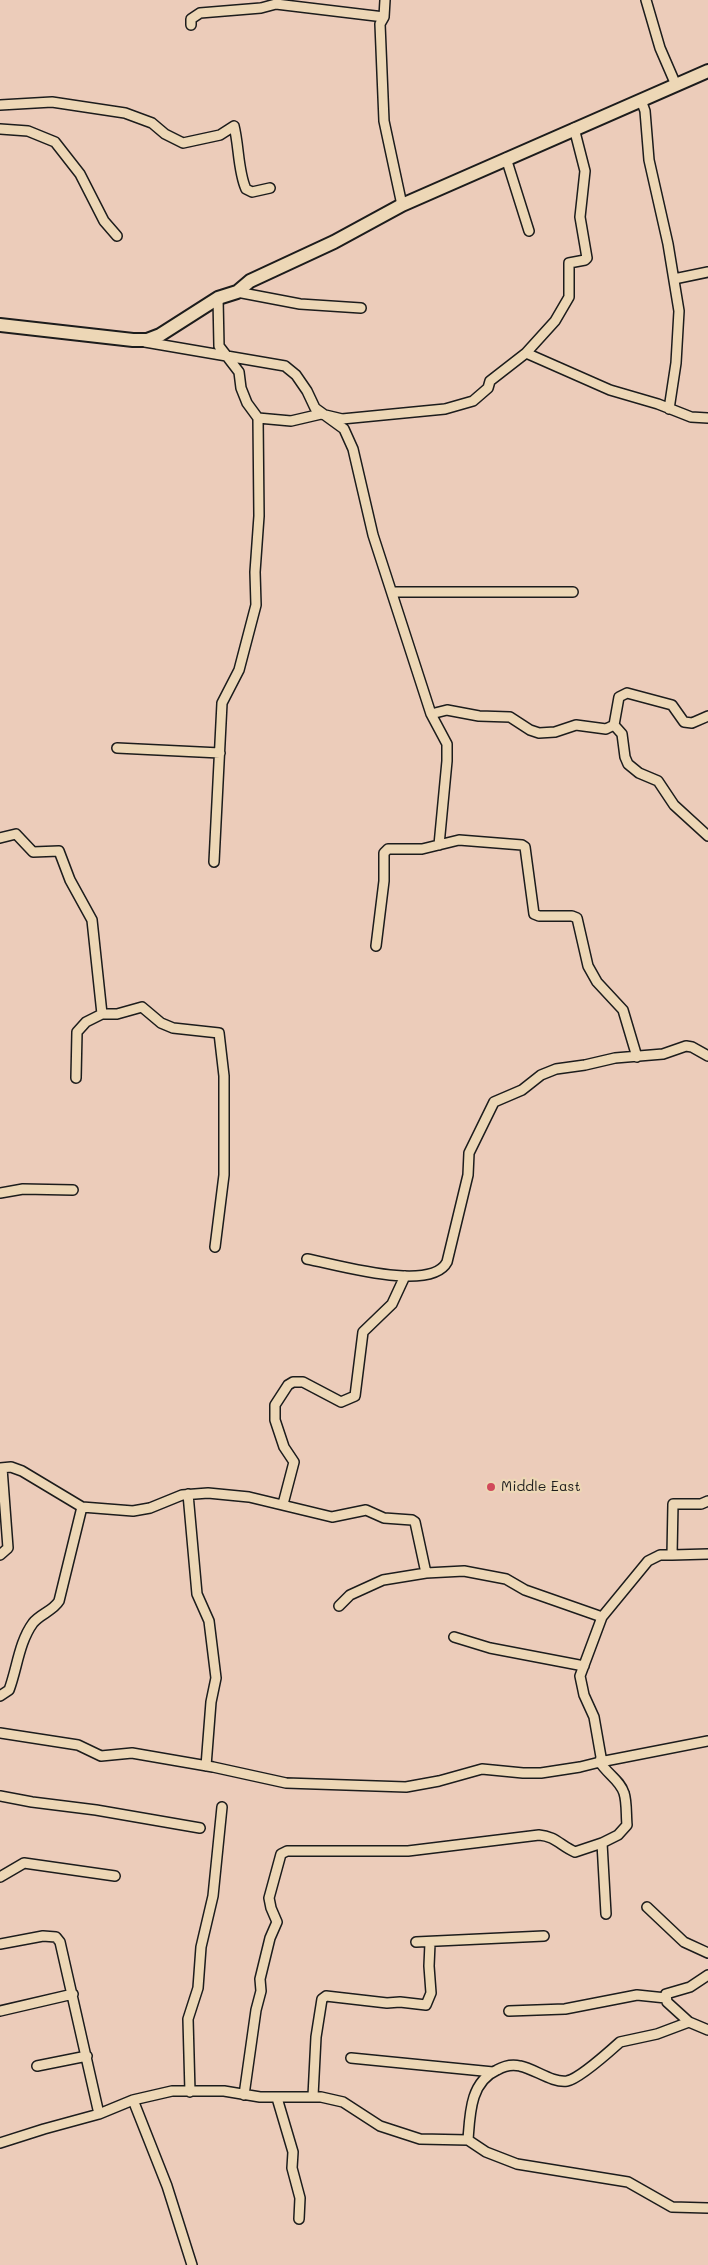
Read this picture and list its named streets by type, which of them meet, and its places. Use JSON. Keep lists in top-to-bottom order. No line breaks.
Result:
{"places":["Middle East"]}
